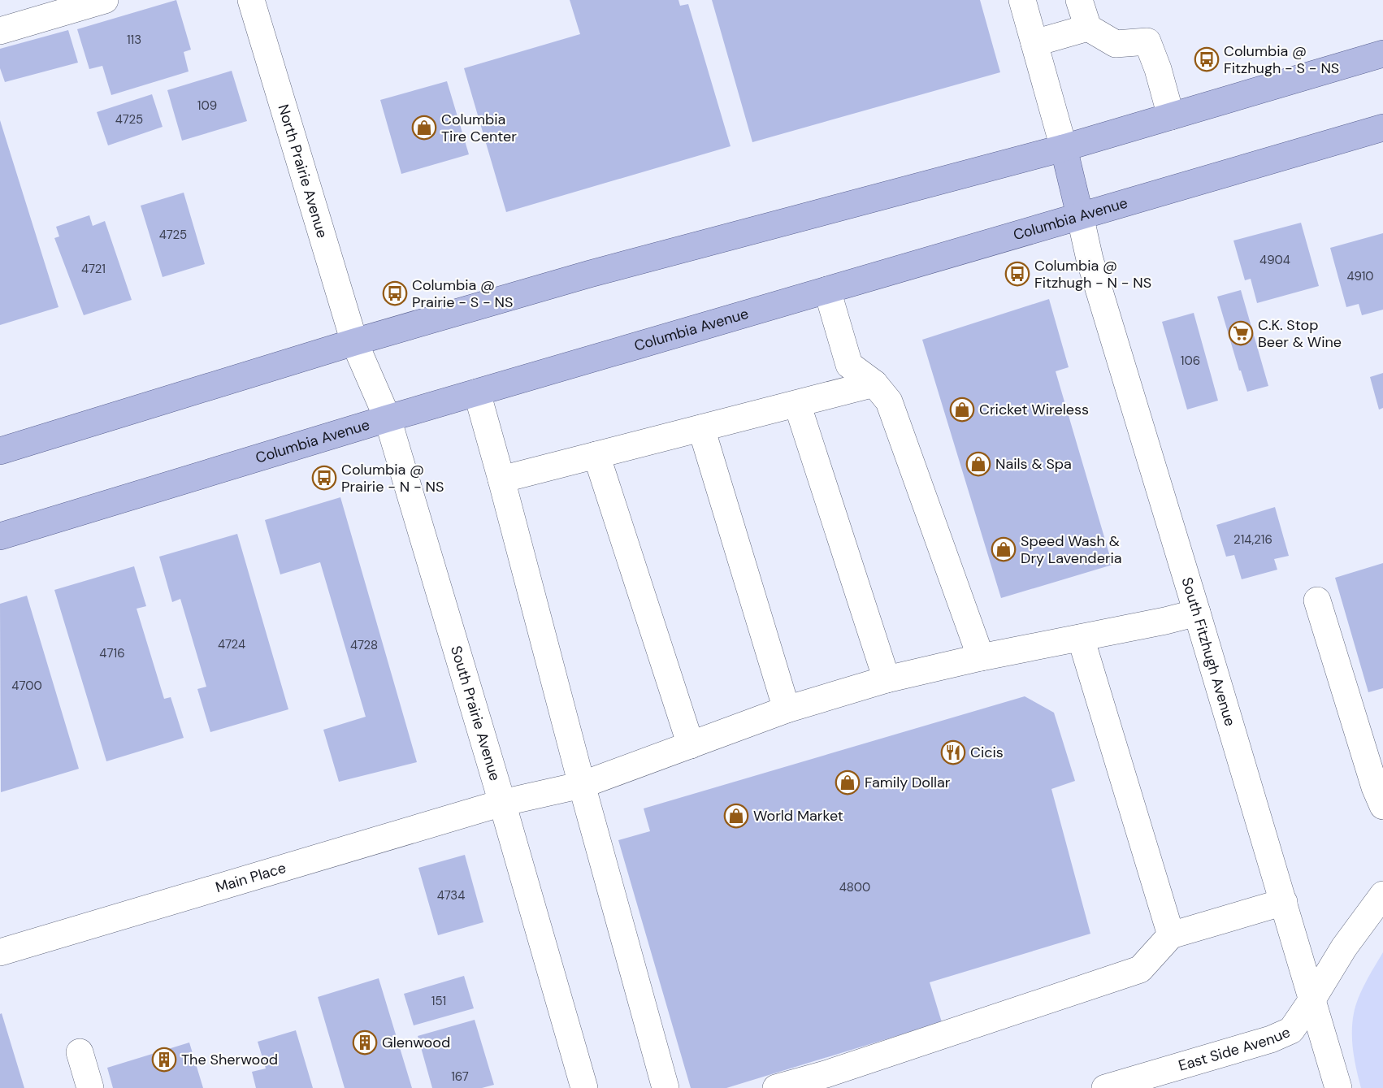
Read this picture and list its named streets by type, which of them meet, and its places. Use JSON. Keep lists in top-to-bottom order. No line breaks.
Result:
{"streets":{"main road":["Columbia Avenue"],"street":["North Prairie Avenue","South Fitzhugh Avenue","South Prairie Avenue","Main Place","East Side Avenue"]},"crossings":[["North Prairie Avenue","South Prairie Avenue"],["Columbia Avenue","South Fitzhugh Avenue"],["Columbia Avenue","South Prairie Avenue"],["South Fitzhugh Avenue","Main Place"],["South Fitzhugh Avenue","East Side Avenue"],["South Prairie Avenue","Main Place"]],"places":{"bus stop":["Columbia @ Fitzhugh - S - NS","Columbia @ Fitzhugh - N - NS","Columbia @ Prairie - S - NS","Columbia @ Prairie - N - NS"],"shop":["Columbia Tire Center","Cricket Wireless","Nails & Spa","Speed Wash & Dry Lavenderia","Family Dollar","World Market"],"supermarket":["C.K. Stop Beer & Wine"],"restaurant":["Cicis"],"building":["Glenwood","The Sherwood"]},"house_numbers":["113","109","4725","4725","4904","4721","4910","106","214,216","4724","4728","4716","4700","4800","4734","151","167"]}
